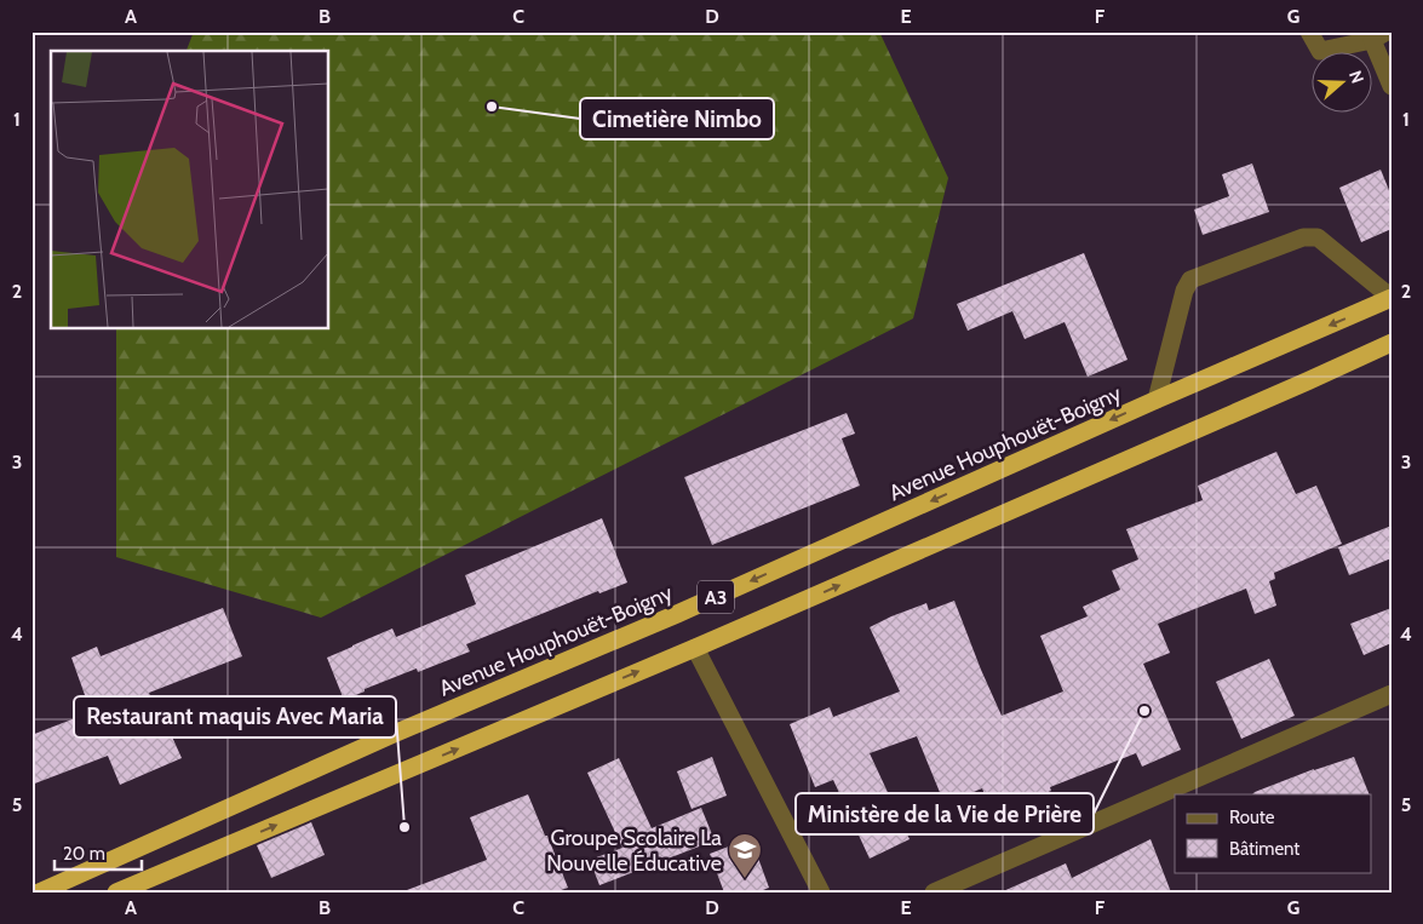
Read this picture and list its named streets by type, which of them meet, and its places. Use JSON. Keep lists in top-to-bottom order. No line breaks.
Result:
{"streets":{"highway":["Avenue Houphouët-Boigny","A3"]},"places":{"other":["Cimetière Nimbo","Ministère de la Vie de Prière","Restaurant maquis Avec Maria"],"school or university":["Groupe Scolaire La Nouvelle Éducative"]},"legend":["Route","Bâtiment"],"scale_bar":"20 m","north":"right","grid":{"columns":["A","B","C","D","E","F","G"],"rows":["1","2","3","4","5"]}}
